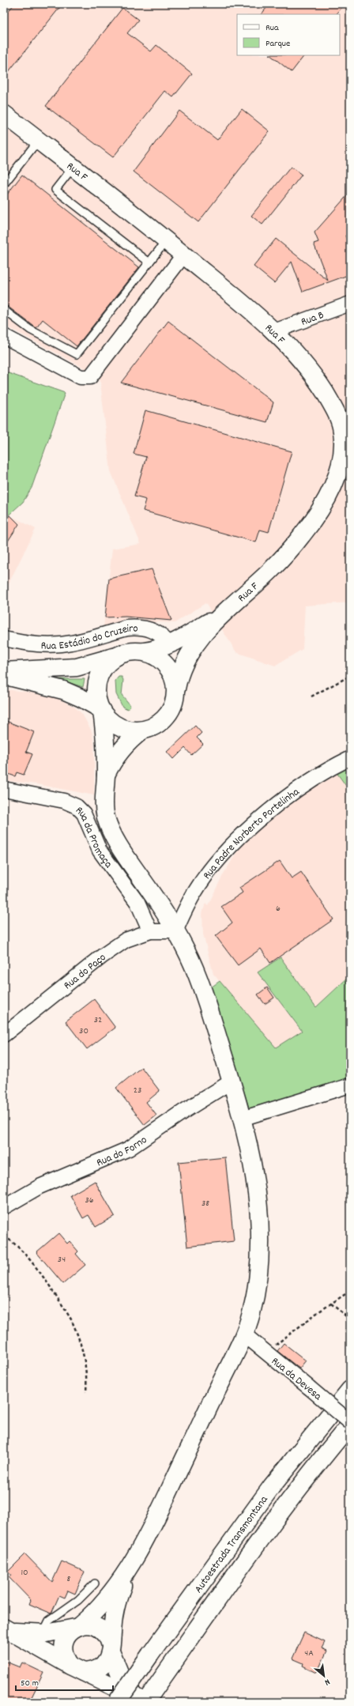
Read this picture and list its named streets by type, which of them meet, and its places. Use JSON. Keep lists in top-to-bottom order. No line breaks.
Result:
{"streets":{"main road":["Rua F","Autoestrada Transmontana"],"street":["Rua B","Rua Estádio do Cruzeiro","Rua Padre Norberto Portelinha","Rua da Promaça","Rua do Paço","Rua do Forno","Rua da Devesa"]},"crossings":[["Rua F","Rua B"],["Rua Padre Norberto Portelinha","Rua do Paço"],["Rua da Promaça","Rua do Paço"]],"house_numbers":["6","32","30","23","36","38","34","10","8","4A"],"legend":["Rua","Parque"],"scale_bar":"50 m","north":"bottom right"}
